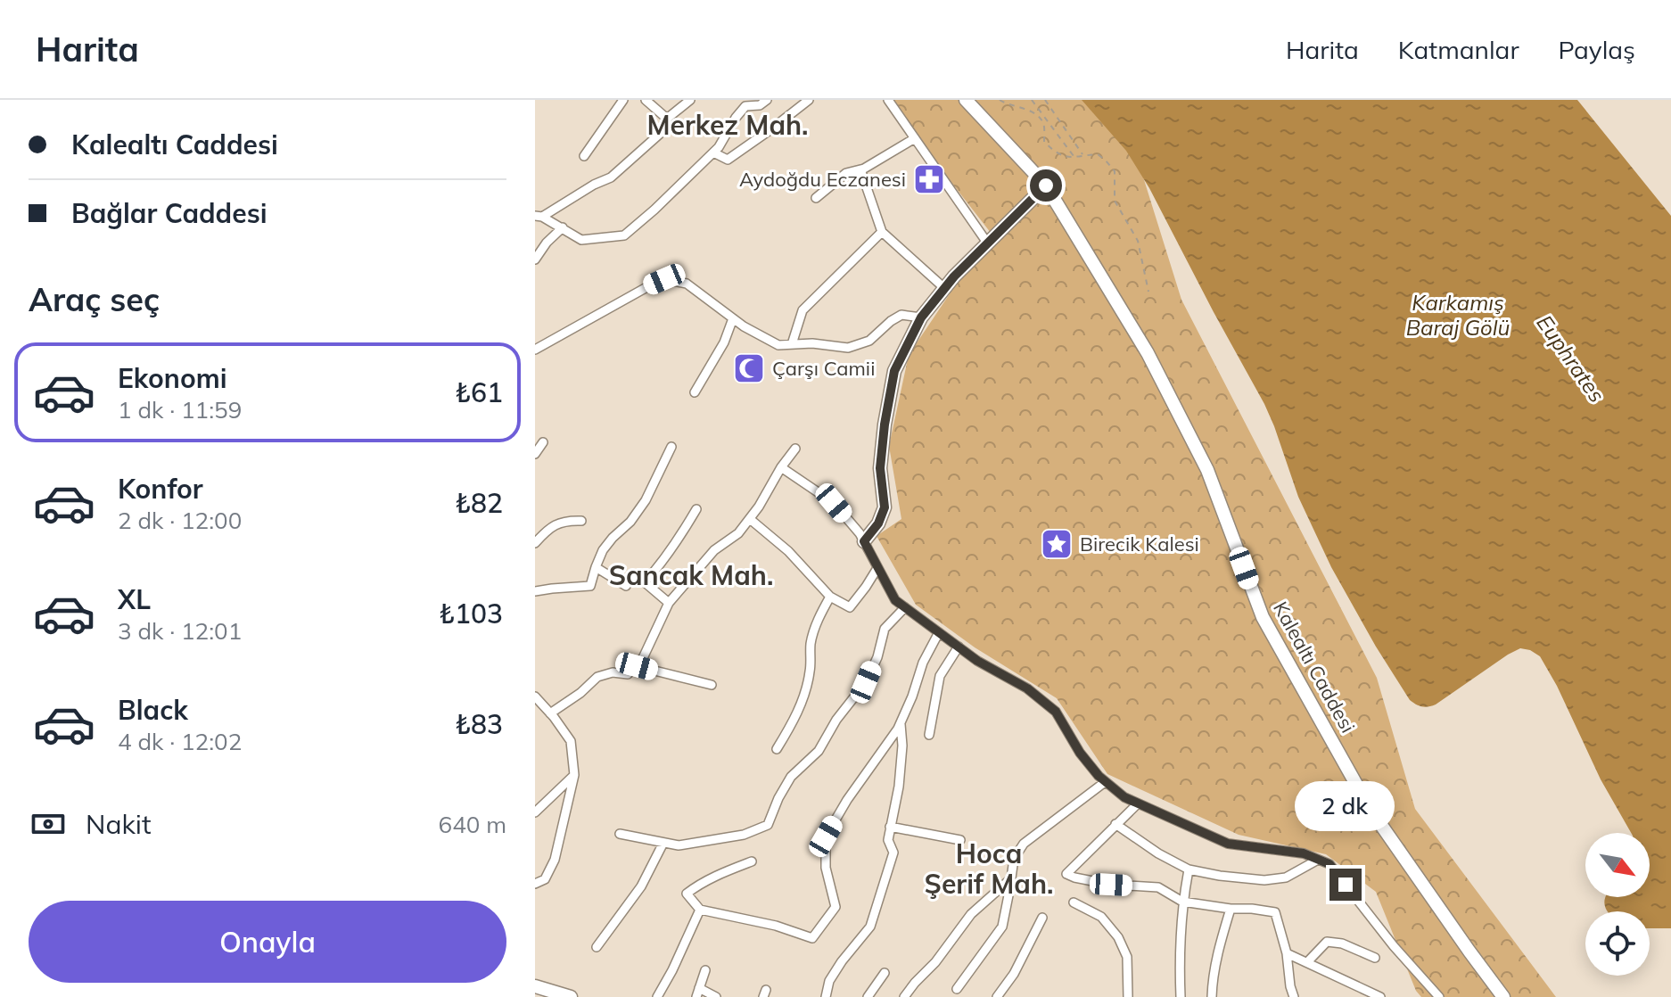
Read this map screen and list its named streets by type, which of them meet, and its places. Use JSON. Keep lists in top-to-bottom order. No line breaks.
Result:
{"streets":{"street":["Kalealtı Caddesi"]},"districts":["Merkez Mah.","Sancak Mah.","Hoca Şerif Mah."],"water":["Karkamış Baraj Gölü","Euphrates"],"places":{"pharmacy":["Aydoğdu Eczanesi"],"mosque":["Çarşı Camii"],"place":["Birecik Kalesi"]},"north":"bottom right","page":{"header":"Harita","nav":["Harita","Katmanlar","Paylaş"],"banner":["Kalealtı Caddesi","Bağlar Caddesi"],"heading":"Araç seç","list":[{"name":"Ekonomi","note":"1 dk · 11:59","value":"₺61"},{"name":"Konfor","note":"2 dk · 12:00","value":"₺82"},{"name":"XL","note":"3 dk · 12:01","value":"₺103"},{"name":"Black","note":"4 dk · 12:02","value":"₺83"}],"bubble":"2 dk","pay":["Nakit","640 m"],"buttons":"Onayla"}}
